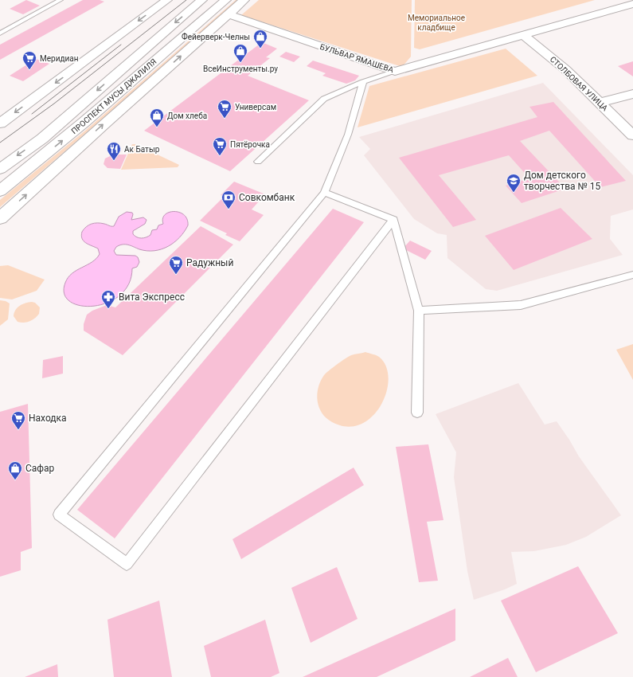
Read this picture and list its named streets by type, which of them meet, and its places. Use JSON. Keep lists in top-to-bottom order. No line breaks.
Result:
{"streets":{"street":["БУЛЬВАР ЯМАШЕВА","СТОЛБОВАЯ УЛИЦА","ПРОСПЕКТ МУСЫ ДЖАЛИЛЯ"]},"crossings":[["БУЛЬВАР ЯМАШЕВА","СТОЛБОВАЯ УЛИЦА"]],"parks":["Мемориальное кладбище"],"places":{"shop":["Фейерверк-Челны","ВсеИнструменты.ру","Дом хлеба","Сафар"],"supermarket":["Меридиан","Универсам","Пятёрочка","Радужный","Находка"],"restaurant":["Ак Батыр"],"school or university":["Дом детского творчества № 15"],"bank":["Совкомбанк"],"pharmacy":["Вита Экспресс"]}}
